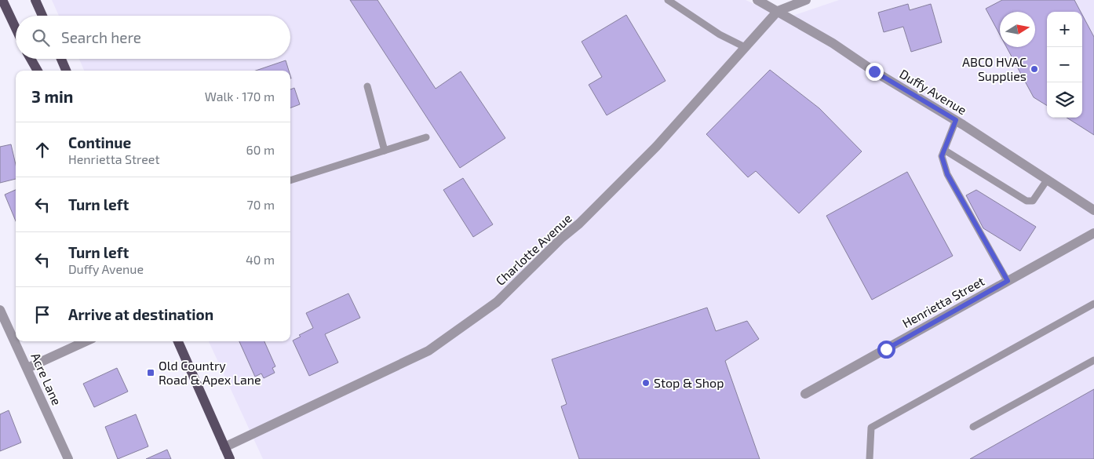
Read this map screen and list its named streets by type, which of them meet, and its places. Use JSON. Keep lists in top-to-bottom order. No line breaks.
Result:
{"streets":{"street":["Duffy Avenue","Charlotte Avenue","Henrietta Street","Acre Lane"]},"crossings":[["Duffy Avenue","Charlotte Avenue"]],"places":{"other":["ABCO HVAC Supplies","Stop & Shop"],"transit":["Old Country Road & Apex Lane"]},"north":"right","page":{"map_buttons":["+","−"],"search":"Search here","heading":["3 min","Walk · 170 m"],"list":[["Continue","Henrietta Street","60 m"],["Turn left","70 m"],["Turn left","Duffy Avenue","40 m"],"Arrive at destination"]}}
